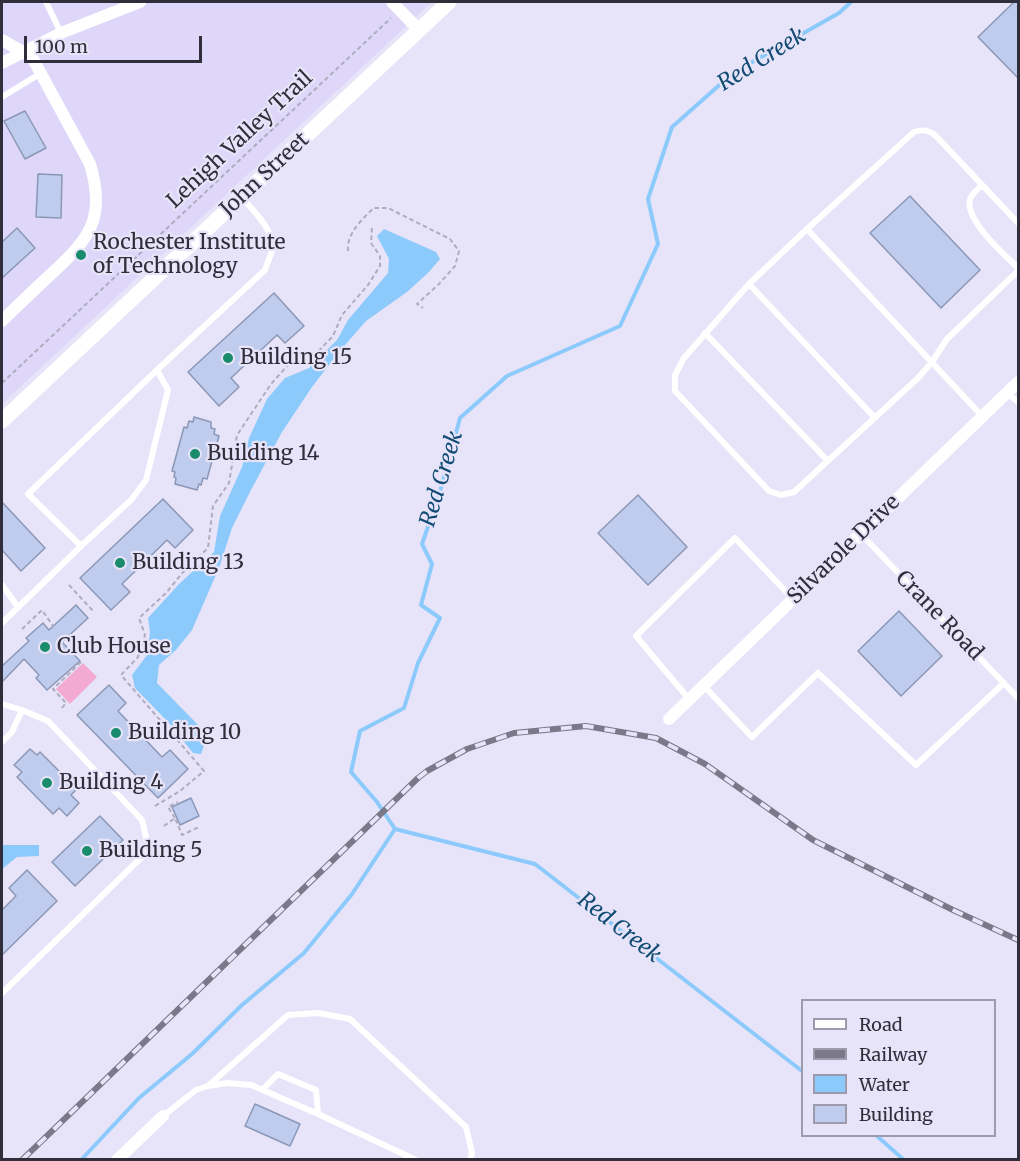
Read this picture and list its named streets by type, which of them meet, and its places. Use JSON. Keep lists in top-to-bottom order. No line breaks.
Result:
{"streets":{"street":["John Street","Silvarole Drive"],"lane":["Crane Road"],"path":["Lehigh Valley Trail"]},"crossings":[["Silvarole Drive","Crane Road"]],"water":["Red Creek"],"places":["Rochester Institute of Technology","Building 15","Building 14","Building 13","Club House","Building 10","Building 4","Building 5"],"legend":["Road","Railway","Water","Building"],"scale_bar":"100 m"}
